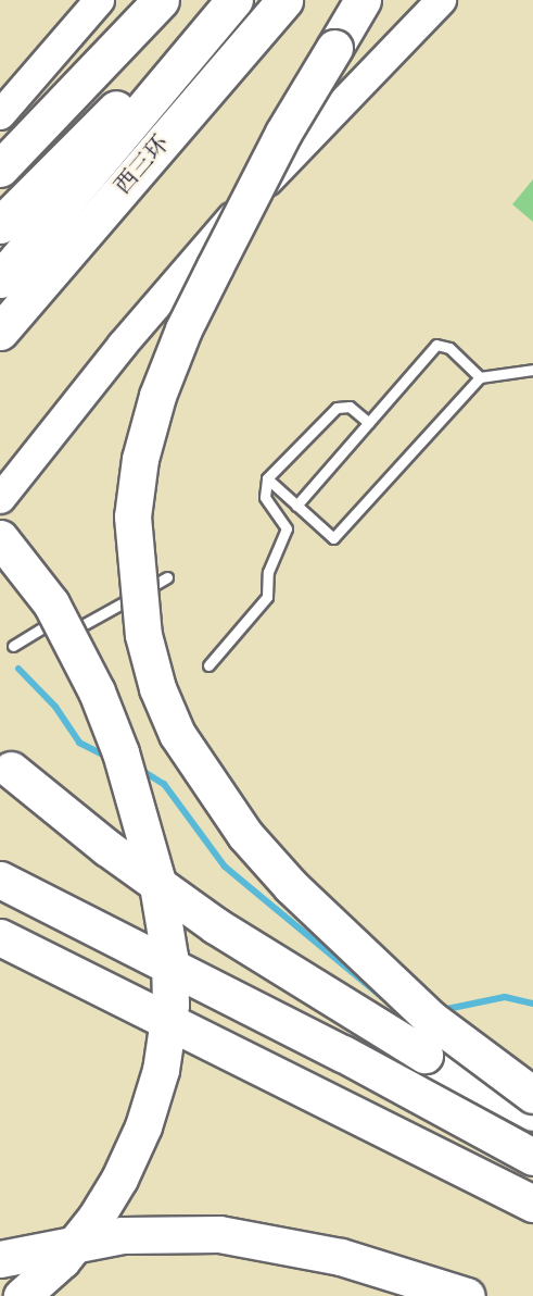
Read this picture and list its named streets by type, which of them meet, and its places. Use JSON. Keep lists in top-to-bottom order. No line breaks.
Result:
{"streets":{"highway":["西三环"]}}
